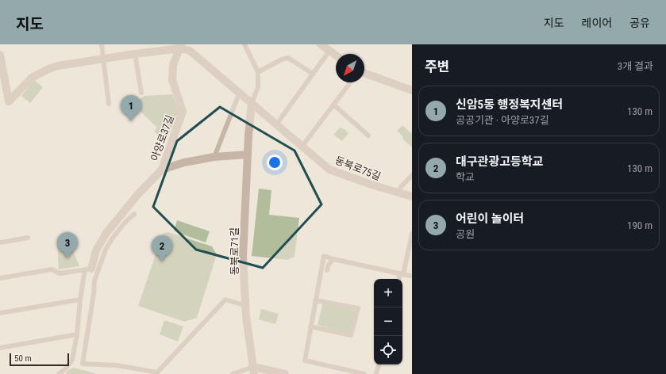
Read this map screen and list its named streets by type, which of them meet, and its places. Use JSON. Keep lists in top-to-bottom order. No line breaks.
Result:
{"streets":{"street":["아양로37길","동북로75길","동북로71길"]},"crossings":[["아양로37길","동북로75길"],["아양로37길","동북로71길"],["동북로75길","동북로71길"]],"scale_bar":"50 m","north":"bottom left","page":{"header":"지도","nav":["지도","레이어","공유"],"heading":["주변","3개 결과"],"list":[{"mark":"1","name":"신암5동 행정복지센터","note":"공공기관 · 아양로37길","value":"130 m"},{"mark":"2","name":"대구관광고등학교","note":"학교","value":"130 m"},{"mark":"3","name":"어린이 놀이터","note":"공원","value":"190 m"}],"pins":["1","3","2"],"map_buttons":["+","−"],"scale":"50 m"}}
